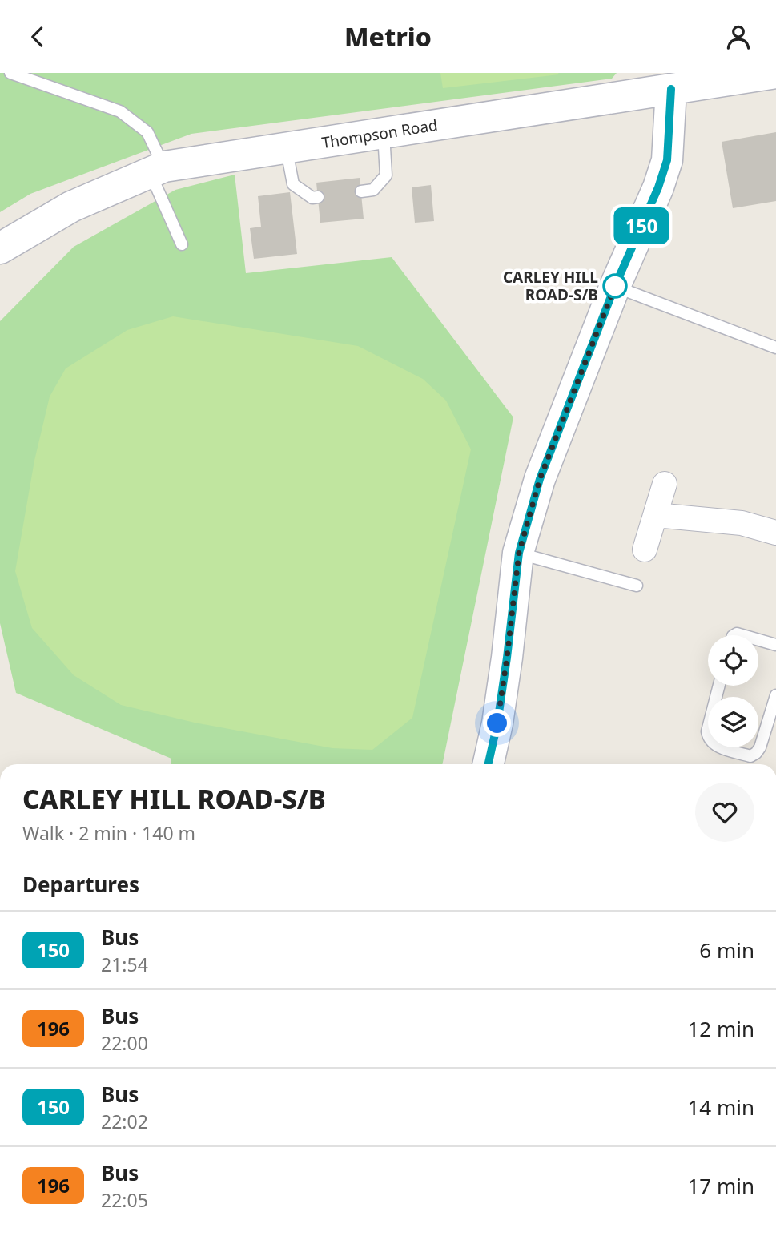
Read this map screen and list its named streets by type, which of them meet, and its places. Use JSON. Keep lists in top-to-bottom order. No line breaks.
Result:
{"streets":{"main road":["Thompson Road"]},"places":["CARLEY HILL ROAD-S/B"],"lines":["bus line 150"],"page":{"header":"Metrio","on_map":"150","heading":[["CARLEY HILL ROAD-S/B","Walk · 2 min · 140 m"],"Departures"],"list":[{"mark":"150","name":"Bus","note":"21:54","value":"6 min"},{"mark":"196","name":"Bus","note":"22:00","value":"12 min"},{"mark":"150","name":"Bus","note":"22:02","value":"14 min"},{"mark":"196","name":"Bus","note":"22:05","value":"17 min"}]}}
